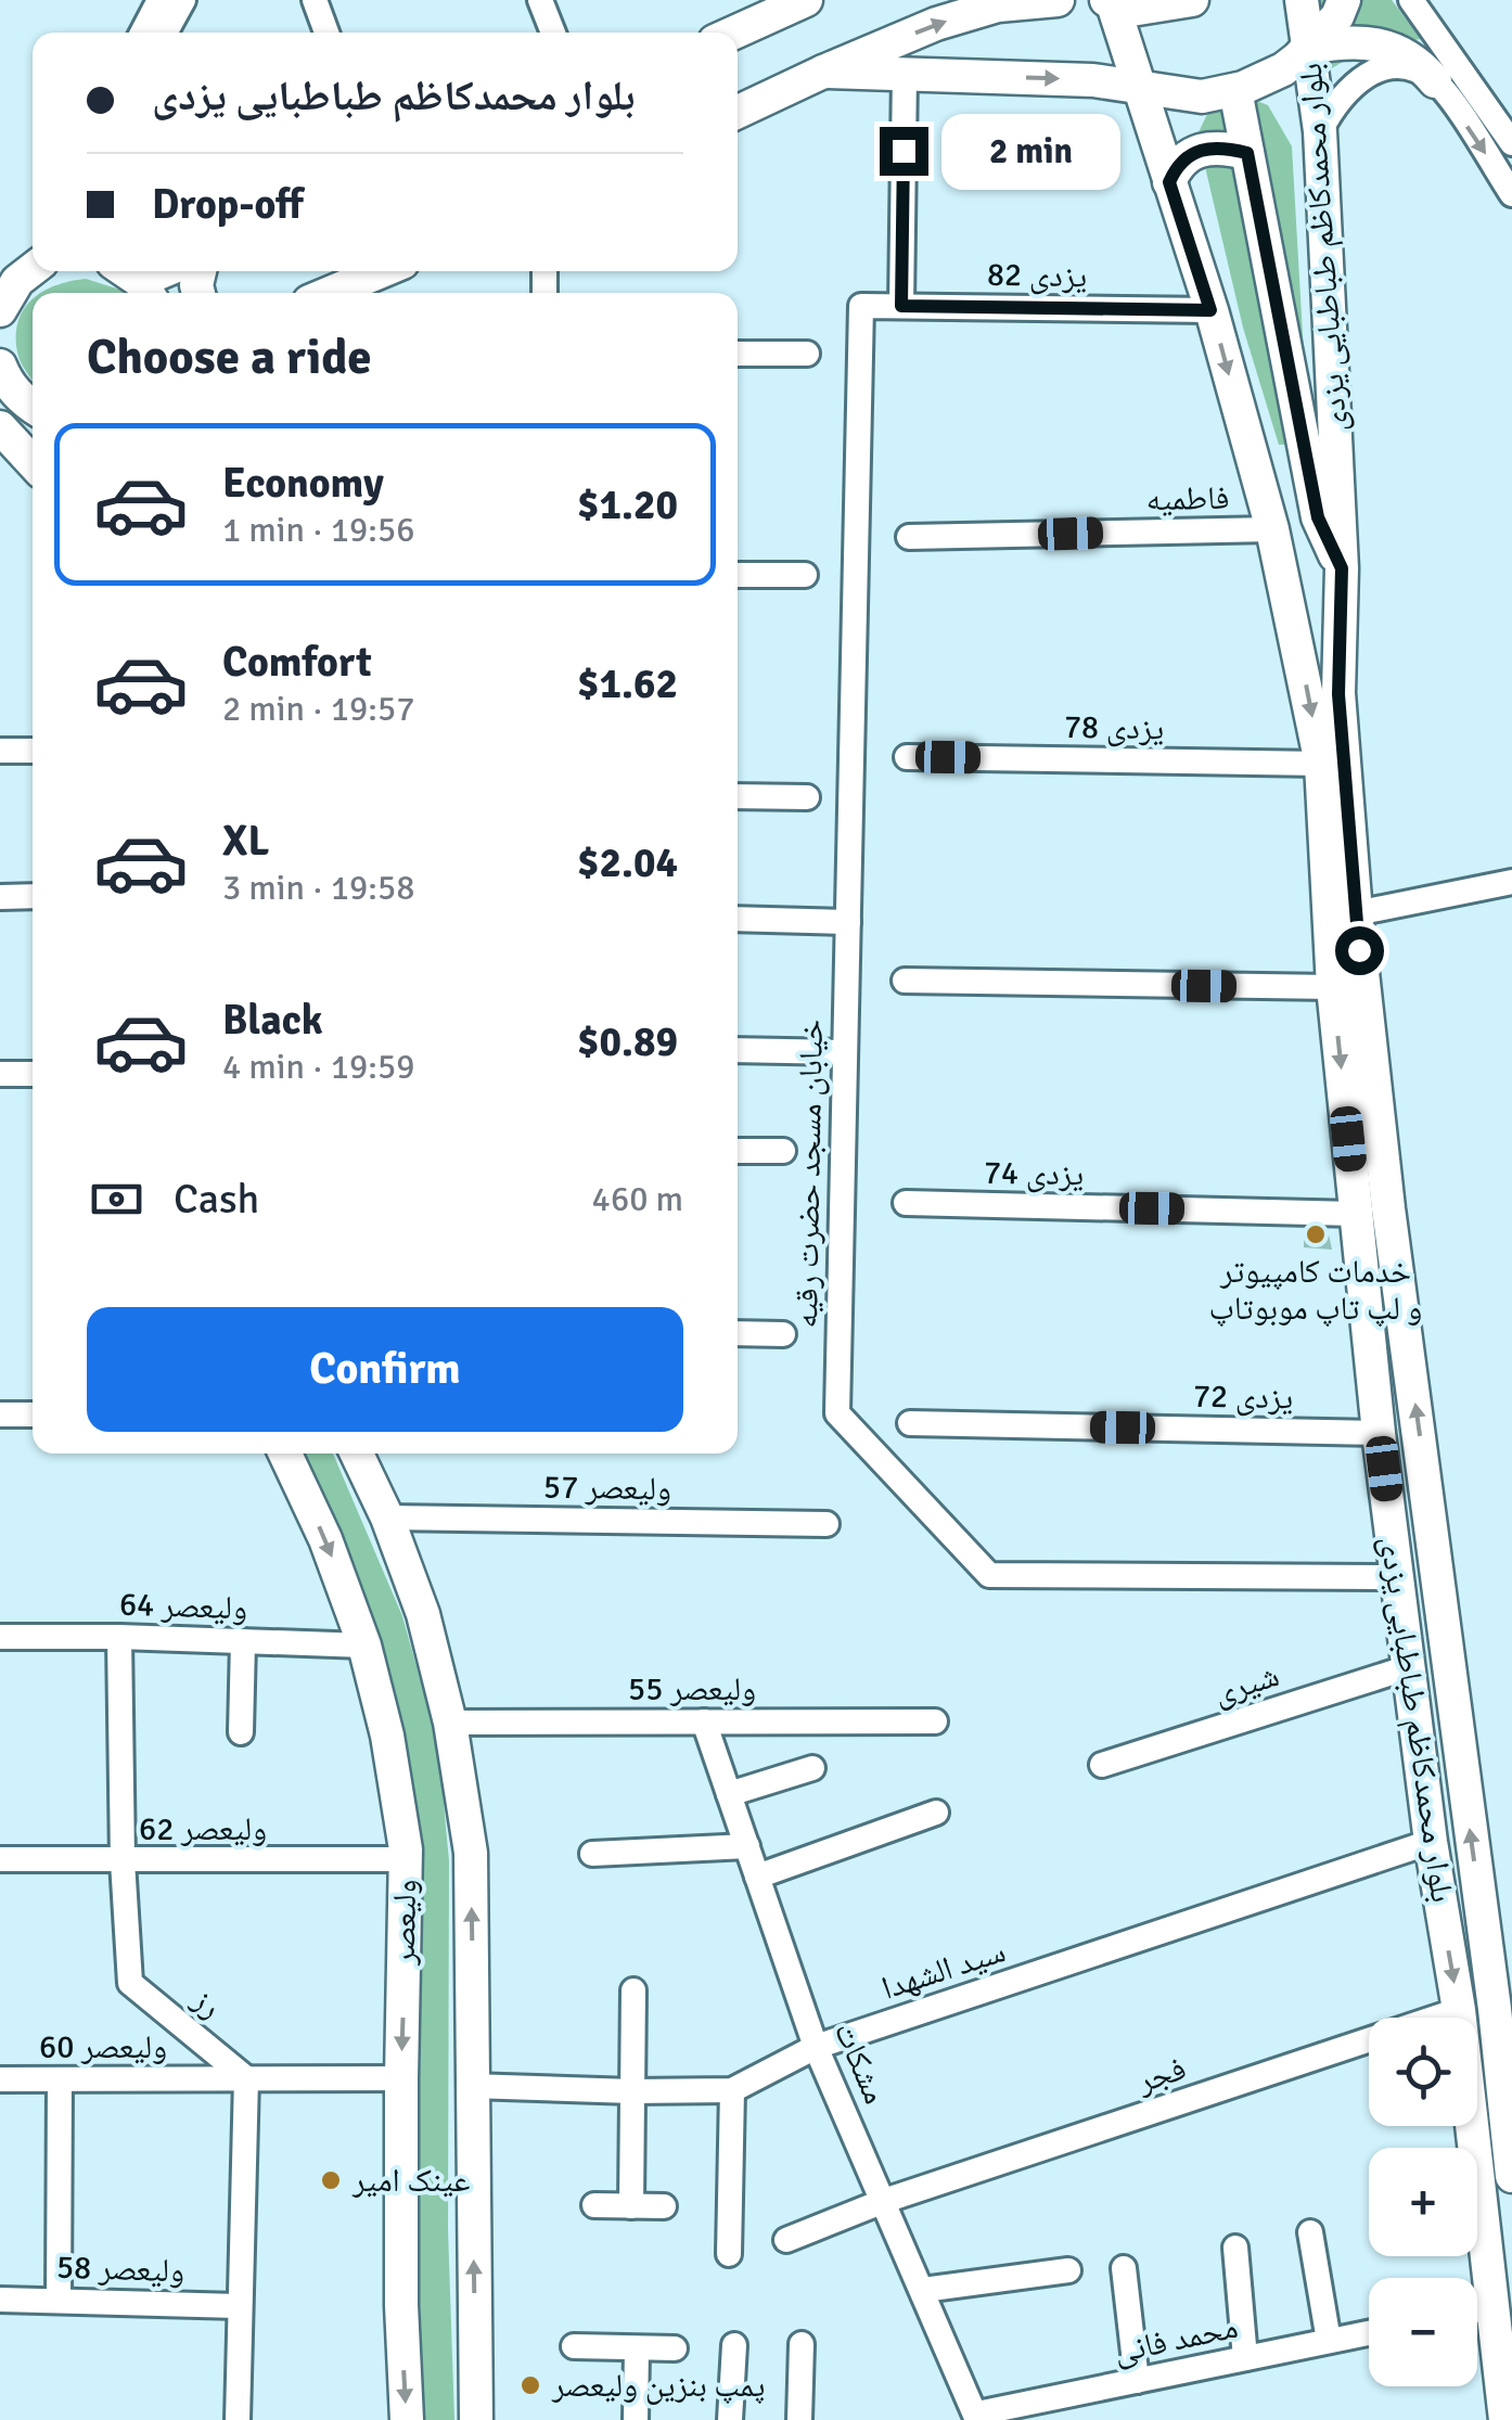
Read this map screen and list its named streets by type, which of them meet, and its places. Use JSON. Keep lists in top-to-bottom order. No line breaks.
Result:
{"streets":{"main road":["بلوار محمدکاظم طباطبایی یزدی","ولیعصر"],"street":["یزدی 82","فاطمیه","یزدی 78","خیابان مسجد حضرت رقیه","یزدی 74","یزدی 72","ولیعصر 57","ولیعصر 64","شیری","ولیعصر 55","ولیعصر 62","سید الشهدا","رز","ولیعصر 60","مشکات","فجر","ولیعصر 58","محمد فانی"]},"crossings":[["بلوار محمدکاظم طباطبایی یزدی","یزدی 82"],["بلوار محمدکاظم طباطبایی یزدی","فاطمیه"],["بلوار محمدکاظم طباطبایی یزدی","یزدی 78"],["بلوار محمدکاظم طباطبایی یزدی","خیابان مسجد حضرت رقیه"],["بلوار محمدکاظم طباطبایی یزدی","یزدی 74"],["بلوار محمدکاظم طباطبایی یزدی","یزدی 72"],["بلوار محمدکاظم طباطبایی یزدی","شیری"],["بلوار محمدکاظم طباطبایی یزدی","سید الشهدا"],["بلوار محمدکاظم طباطبایی یزدی","فجر"],["یزدی 82","خیابان مسجد حضرت رقیه"],["ولیعصر 57","ولیعصر"],["ولیعصر 64","ولیعصر"],["ولیعصر 64","رز"],["ولیعصر 55","ولیعصر"],["ولیعصر 55","مشکات"],["ولیعصر 62","ولیعصر"],["ولیعصر 62","رز"],["ولیعصر","سید الشهدا"],["ولیعصر","ولیعصر 60"],["سید الشهدا","مشکات"],["رز","ولیعصر 60"],["مشکات","فجر"],["مشکات","محمد فانی"]],"places":["خدمات کامپیوتر و لپ تاپ موبوتاپ","عینک امیر","پمپ بنزین ولیعصر"],"page":{"banner":["بلوار محمدکاظم طباطبایی یزدی","Drop-off"],"bubble":"2 min","heading":"Choose a ride","list":[{"name":"Economy","note":"1 min · 19:56","value":"$1.20"},{"name":"Comfort","note":"2 min · 19:57","value":"$1.62"},{"name":"XL","note":"3 min · 19:58","value":"$2.04"},{"name":"Black","note":"4 min · 19:59","value":"$0.89"}],"pay":["Cash","460 m"],"buttons":"Confirm","map_buttons":["+","−"]}}
